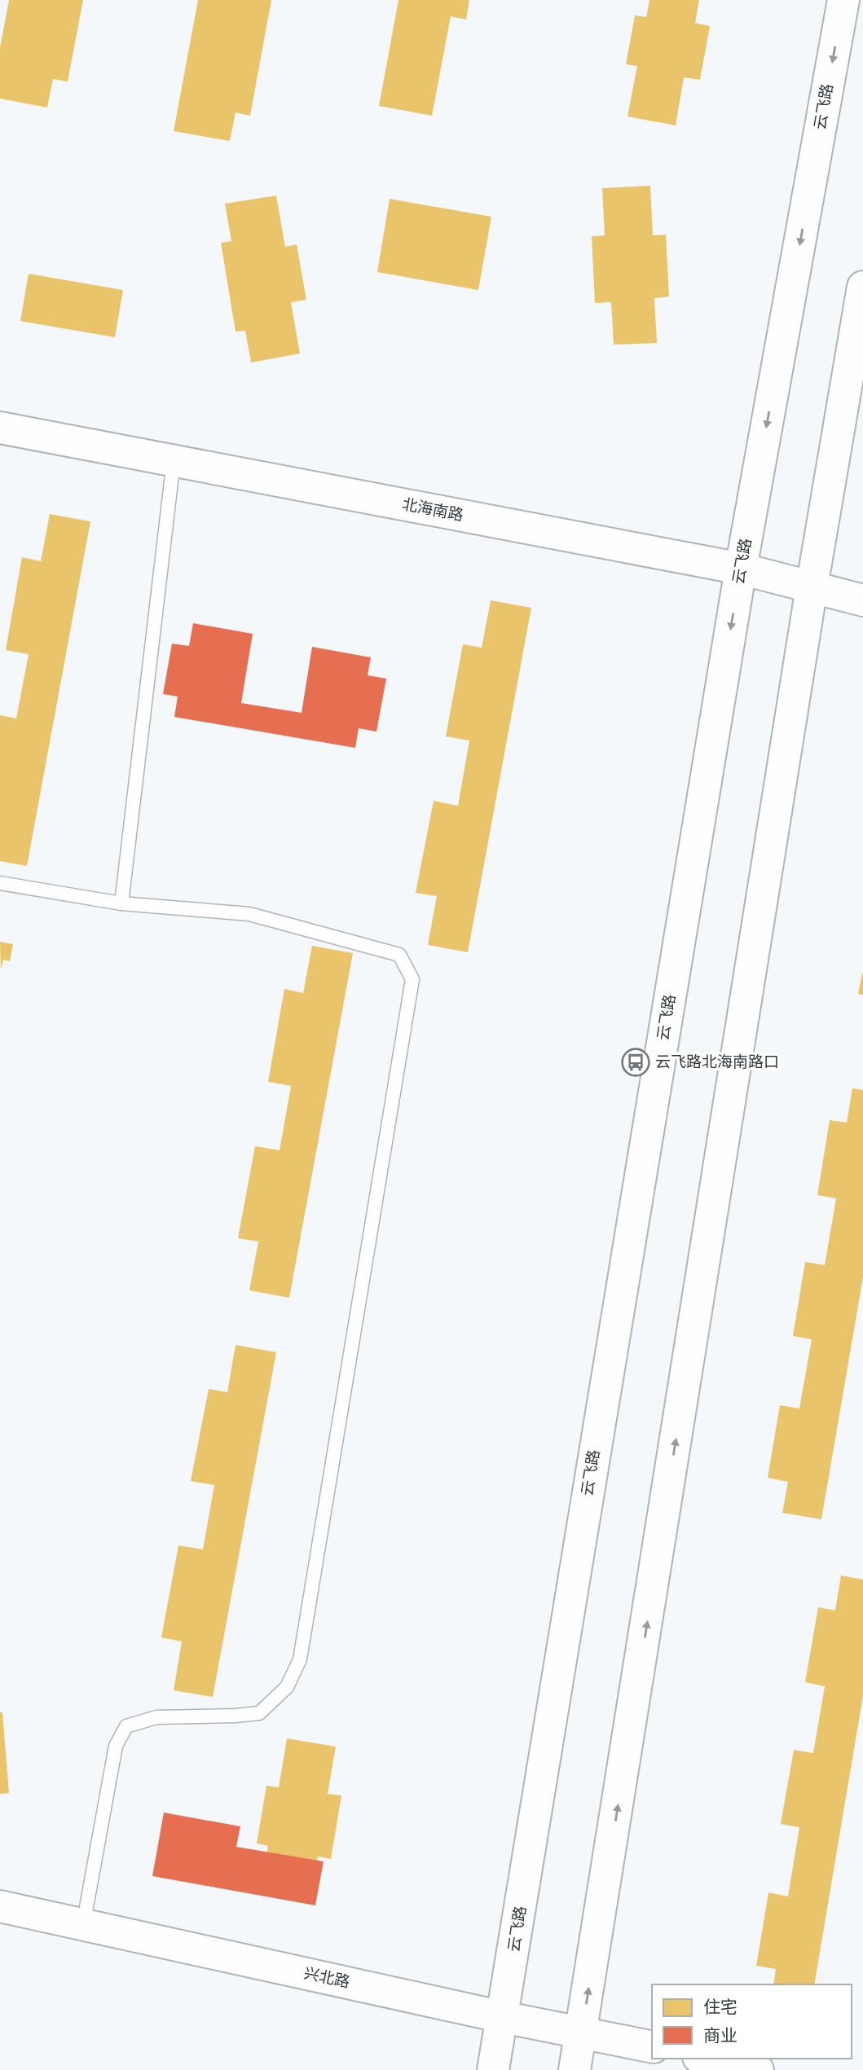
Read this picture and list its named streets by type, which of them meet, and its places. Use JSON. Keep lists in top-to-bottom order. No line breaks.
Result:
{"streets":{"main road":["云飞路","北海南路","兴北路"]},"crossings":[["云飞路","北海南路"],["云飞路","兴北路"]],"places":{"bus stop":["云飞路北海南路口"]},"legend":["住宅","商业"]}
